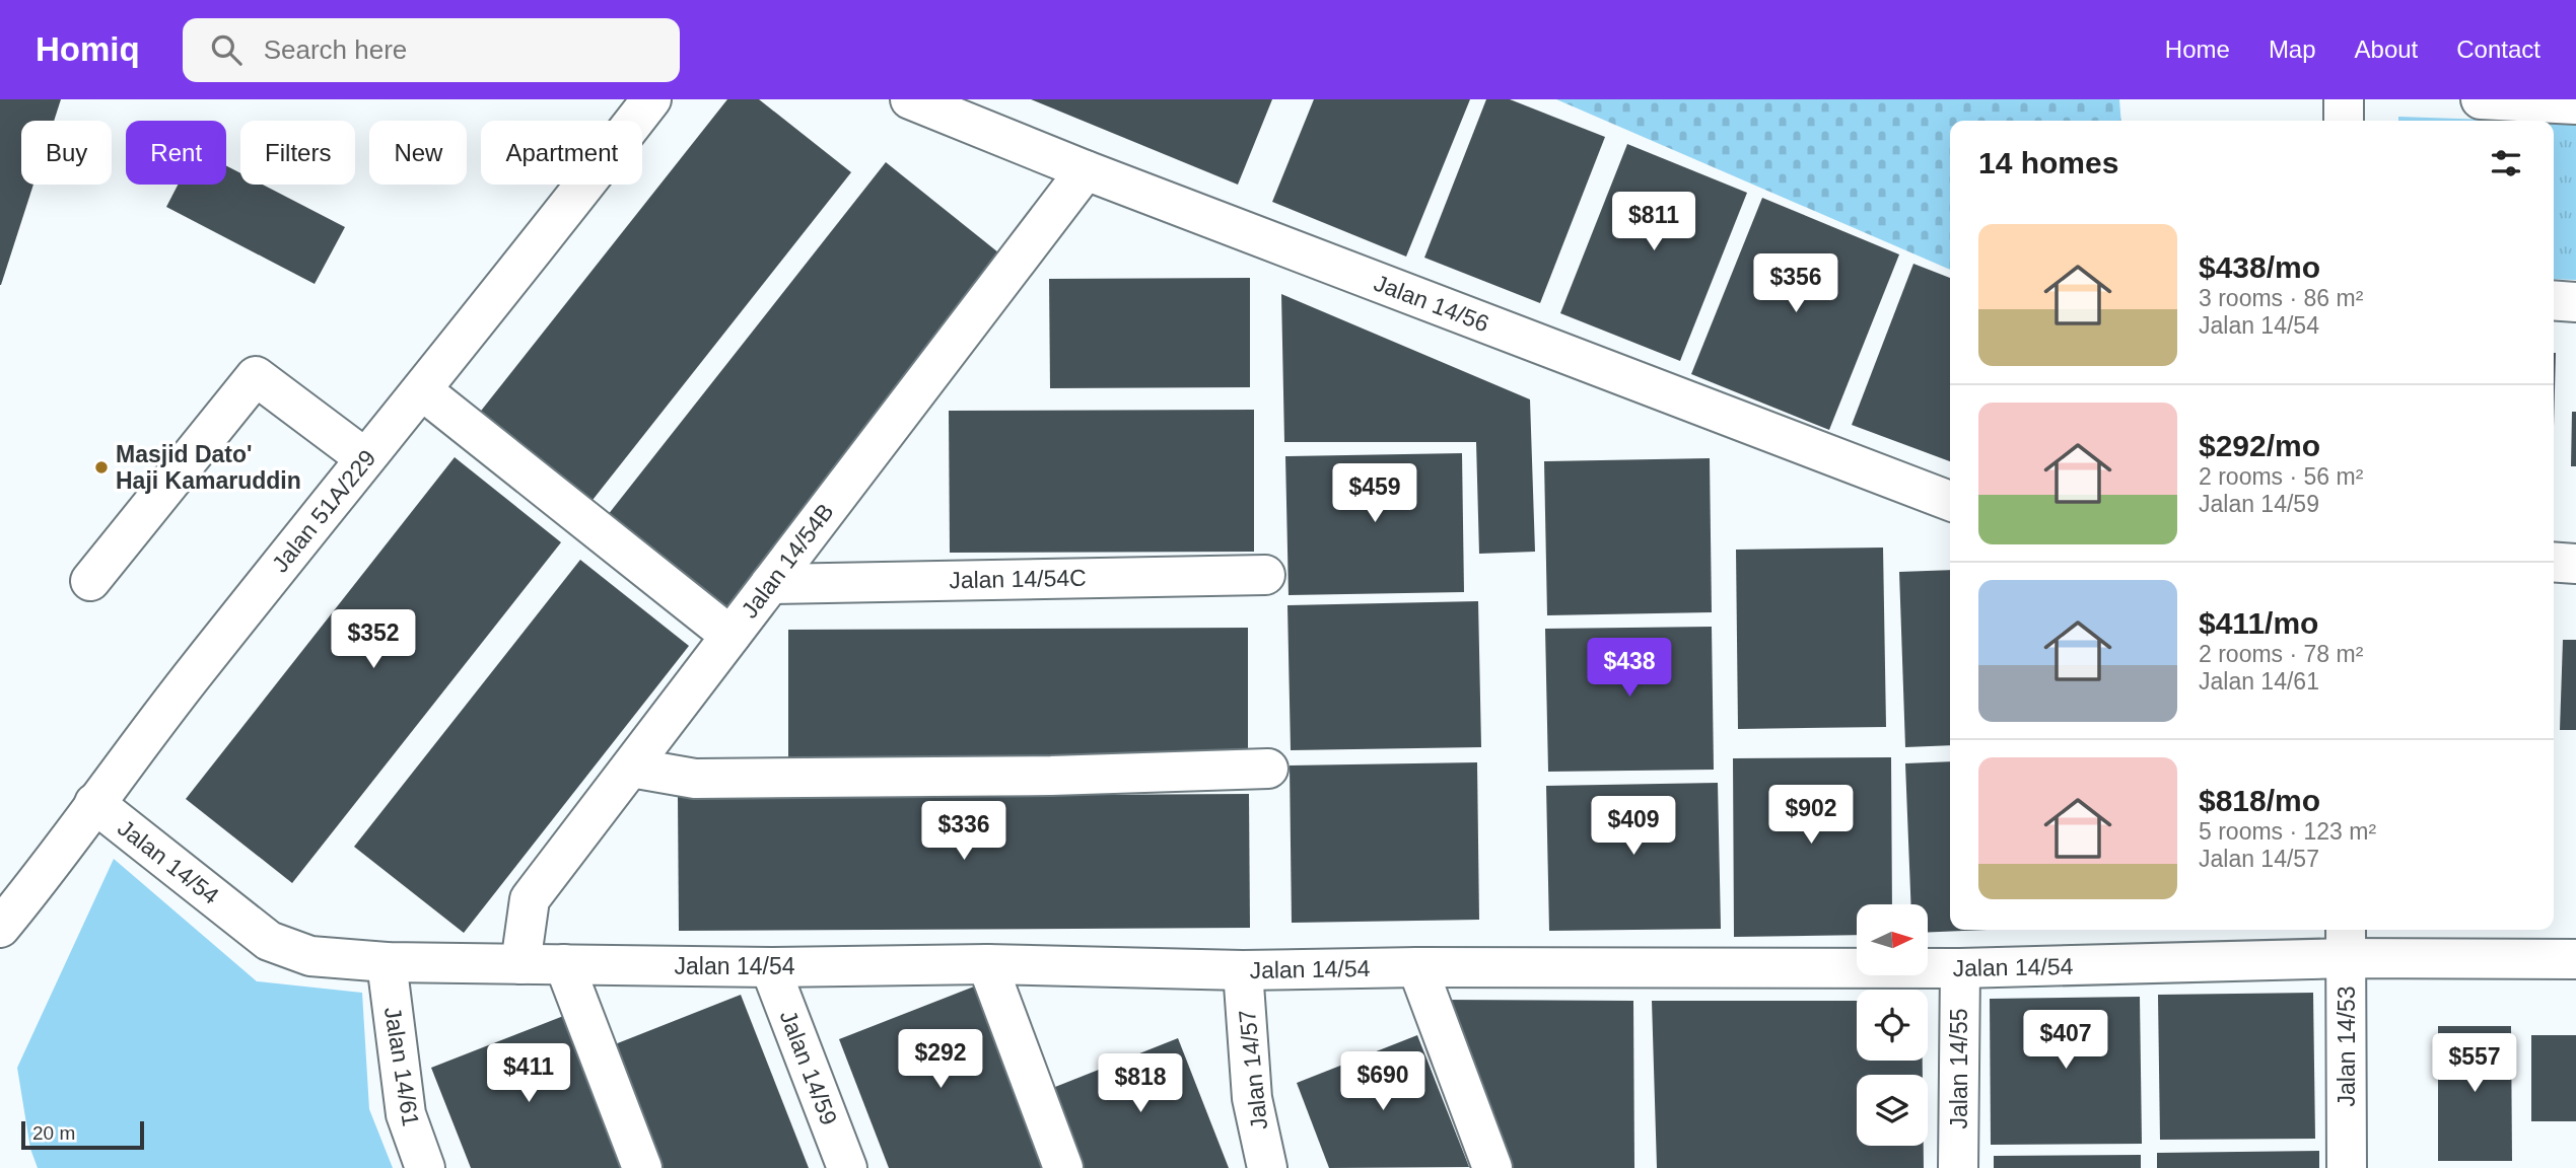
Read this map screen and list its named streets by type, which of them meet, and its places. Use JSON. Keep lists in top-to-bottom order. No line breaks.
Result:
{"streets":{"street":["Jalan 14/56","Jalan 51A/229","Jalan 14/54B","Jalan 14/54C","Jalan 14/54","Jalan 14/53","Jalan 14/61","Jalan 14/59","Jalan 14/55","Jalan 14/57"]},"crossings":[["Jalan 14/56","Jalan 14/54B"],["Jalan 51A/229","Jalan 14/54"],["Jalan 14/54B","Jalan 14/54C"],["Jalan 14/54B","Jalan 14/54"],["Jalan 14/54","Jalan 14/53"],["Jalan 14/54","Jalan 14/61"],["Jalan 14/54","Jalan 14/59"],["Jalan 14/54","Jalan 14/55"],["Jalan 14/54","Jalan 14/57"]],"places":["Masjid Dato' Haji Kamaruddin"],"scale_bar":"20 m","north":"right","page":{"header":"Homiq","search":"Search here","nav":["Home","Map","About","Contact"],"chip":["Buy","Rent","Filters","New","Apartment"],"heading":"14 homes","price":["$811","$356","$459","$352","$438","$902","$409","$336","$407","$292","$557","$411","$690","$818"],"list":[{"name":"$438/mo","note":"3 rooms · 86 m² · Jalan 14/54"},{"name":"$292/mo","note":"2 rooms · 56 m² · Jalan 14/59"},{"name":"$411/mo","note":"2 rooms · 78 m² · Jalan 14/61"},{"name":"$818/mo","note":"5 rooms · 123 m² · Jalan 14/57"}],"scale":"20 m"}}
